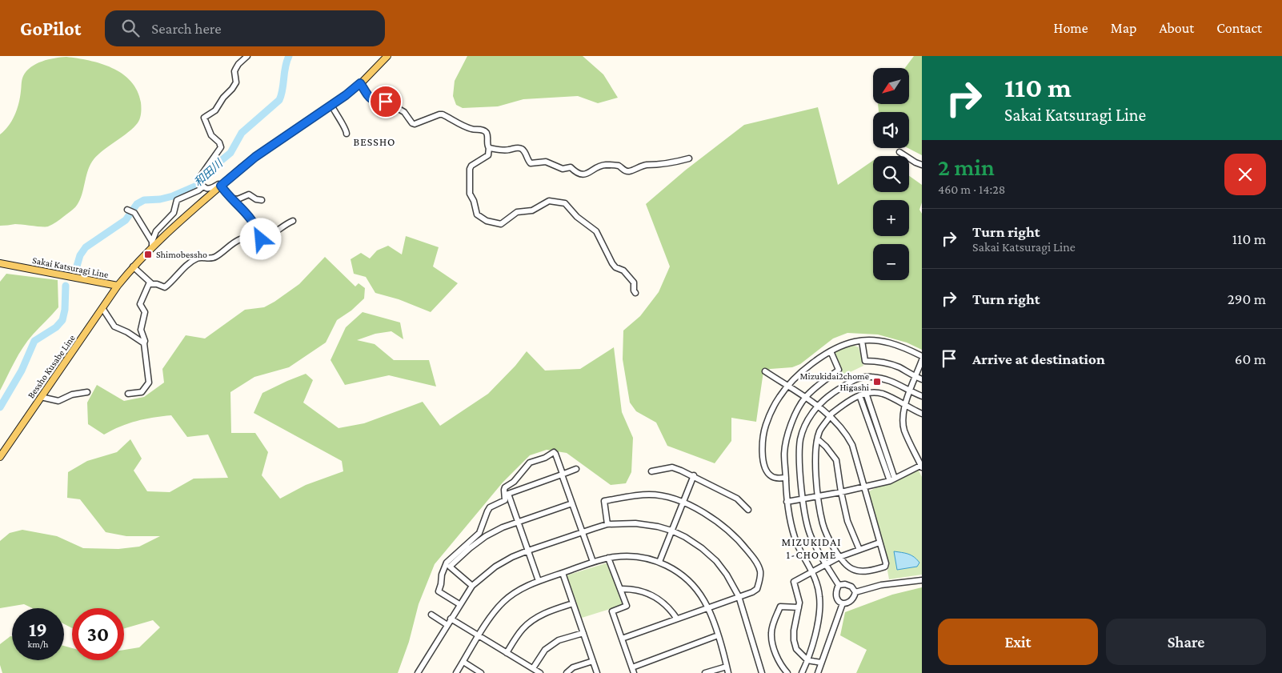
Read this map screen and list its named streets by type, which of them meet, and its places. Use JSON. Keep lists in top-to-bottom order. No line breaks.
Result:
{"streets":{"main road":["Sakai Katsuragi Line","Bessho Kusabe Line"]},"crossings":[["Sakai Katsuragi Line","Bessho Kusabe Line"]],"districts":["BESSHO","MIZUKIDAI 1-CHOME"],"water":["和田川"],"places":{"transit":["Shimobessho","Mizukidai2chome Higashi"]},"north":"bottom left","page":{"header":"GoPilot","search":"Search here","nav":["Home","Map","About","Contact"],"turn":["110 m","Sakai Katsuragi Line"],"map_buttons":["+","−"],"heading":["2 min","460 m · 14:28"],"list":[{"name":"Turn right","note":"Sakai Katsuragi Line","value":"110 m"},{"name":"Turn right","value":"290 m"},{"name":"Arrive at destination","value":"60 m"}],"speed":"19 km/h","limit":"30","buttons":["Exit","Share"]}}
